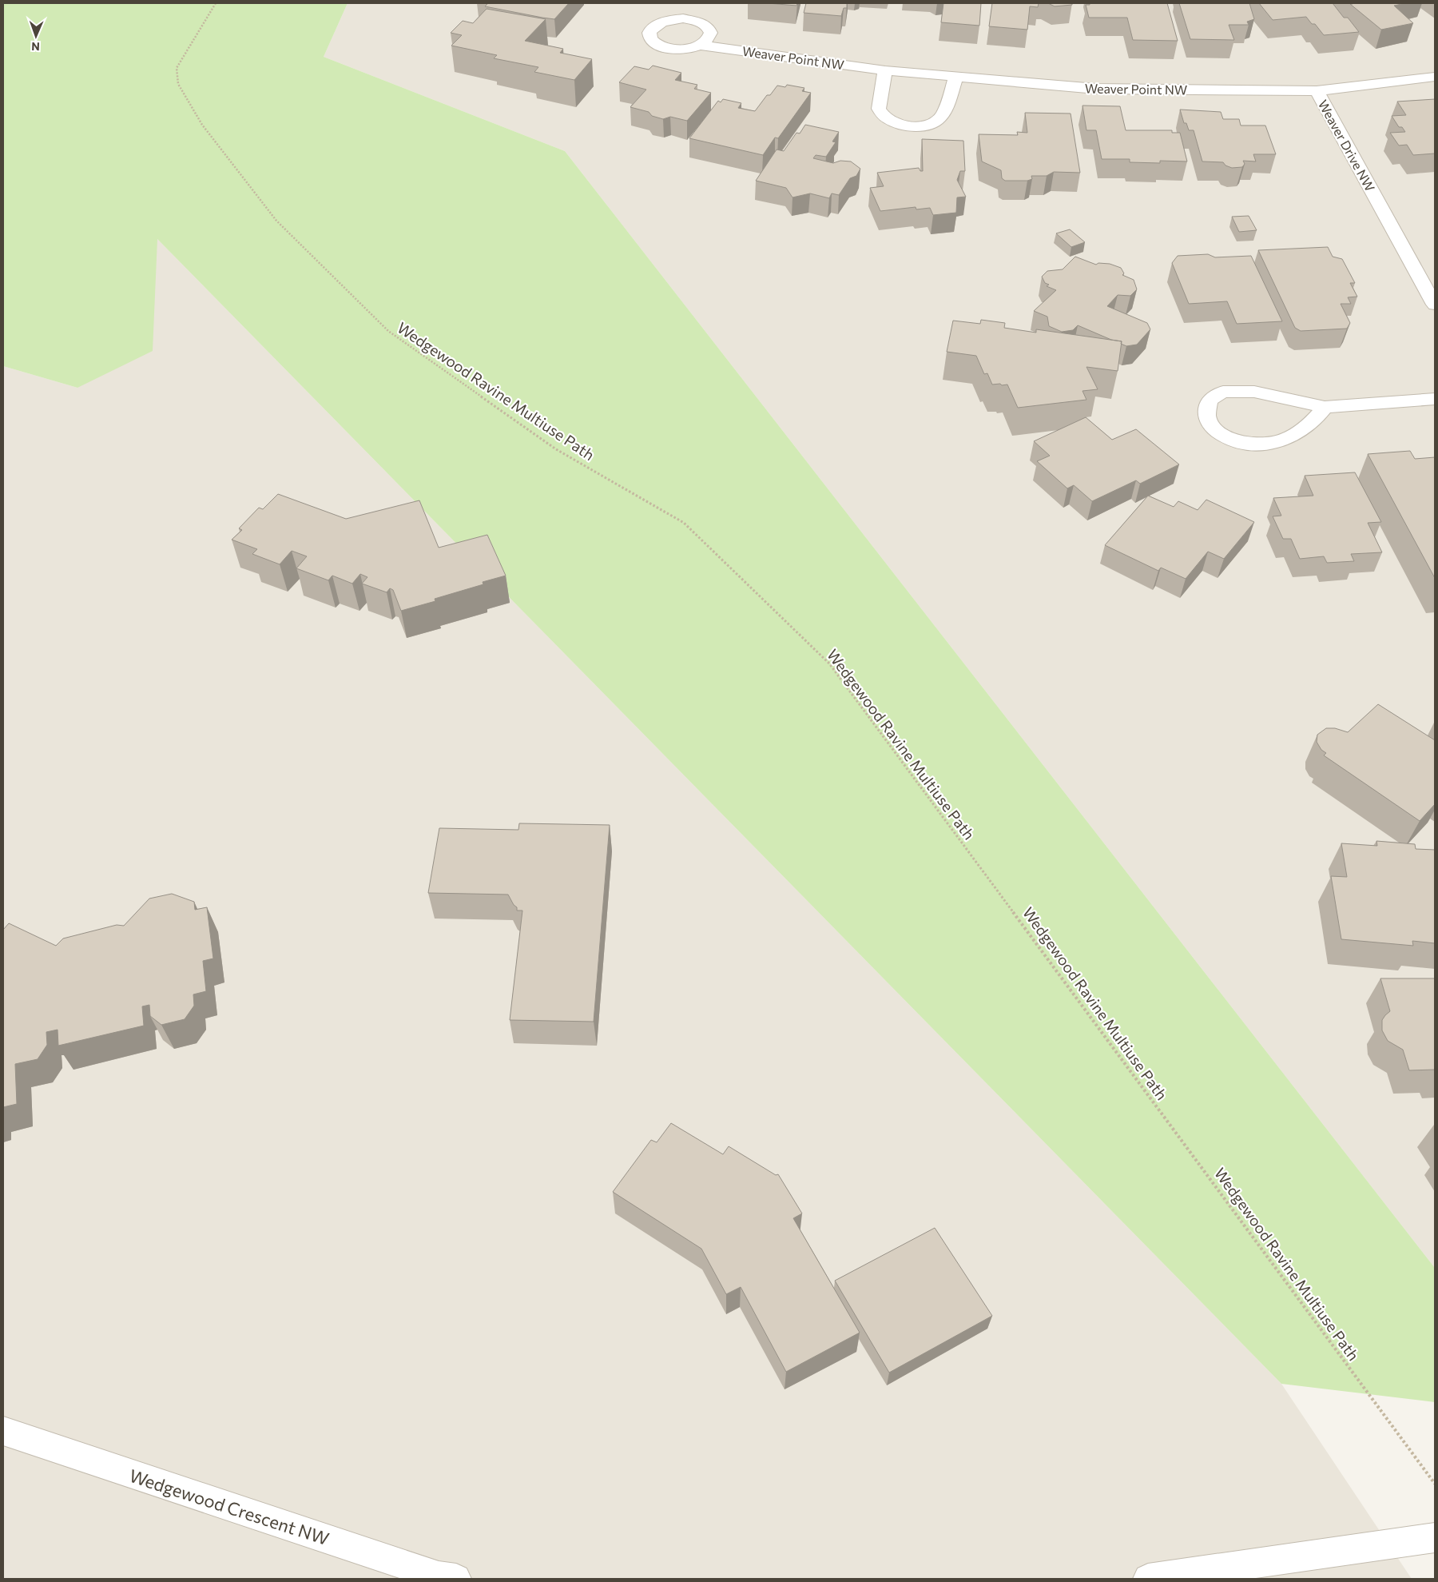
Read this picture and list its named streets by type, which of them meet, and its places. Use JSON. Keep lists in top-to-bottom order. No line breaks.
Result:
{"streets":{"street":["Weaver Point NW","Weaver Drive NW","Wedgewood Crescent NW"],"path":["Wedgewood Ravine Multiuse Path"]},"crossings":[["Weaver Point NW","Weaver Drive NW"]],"north":"bottom"}
